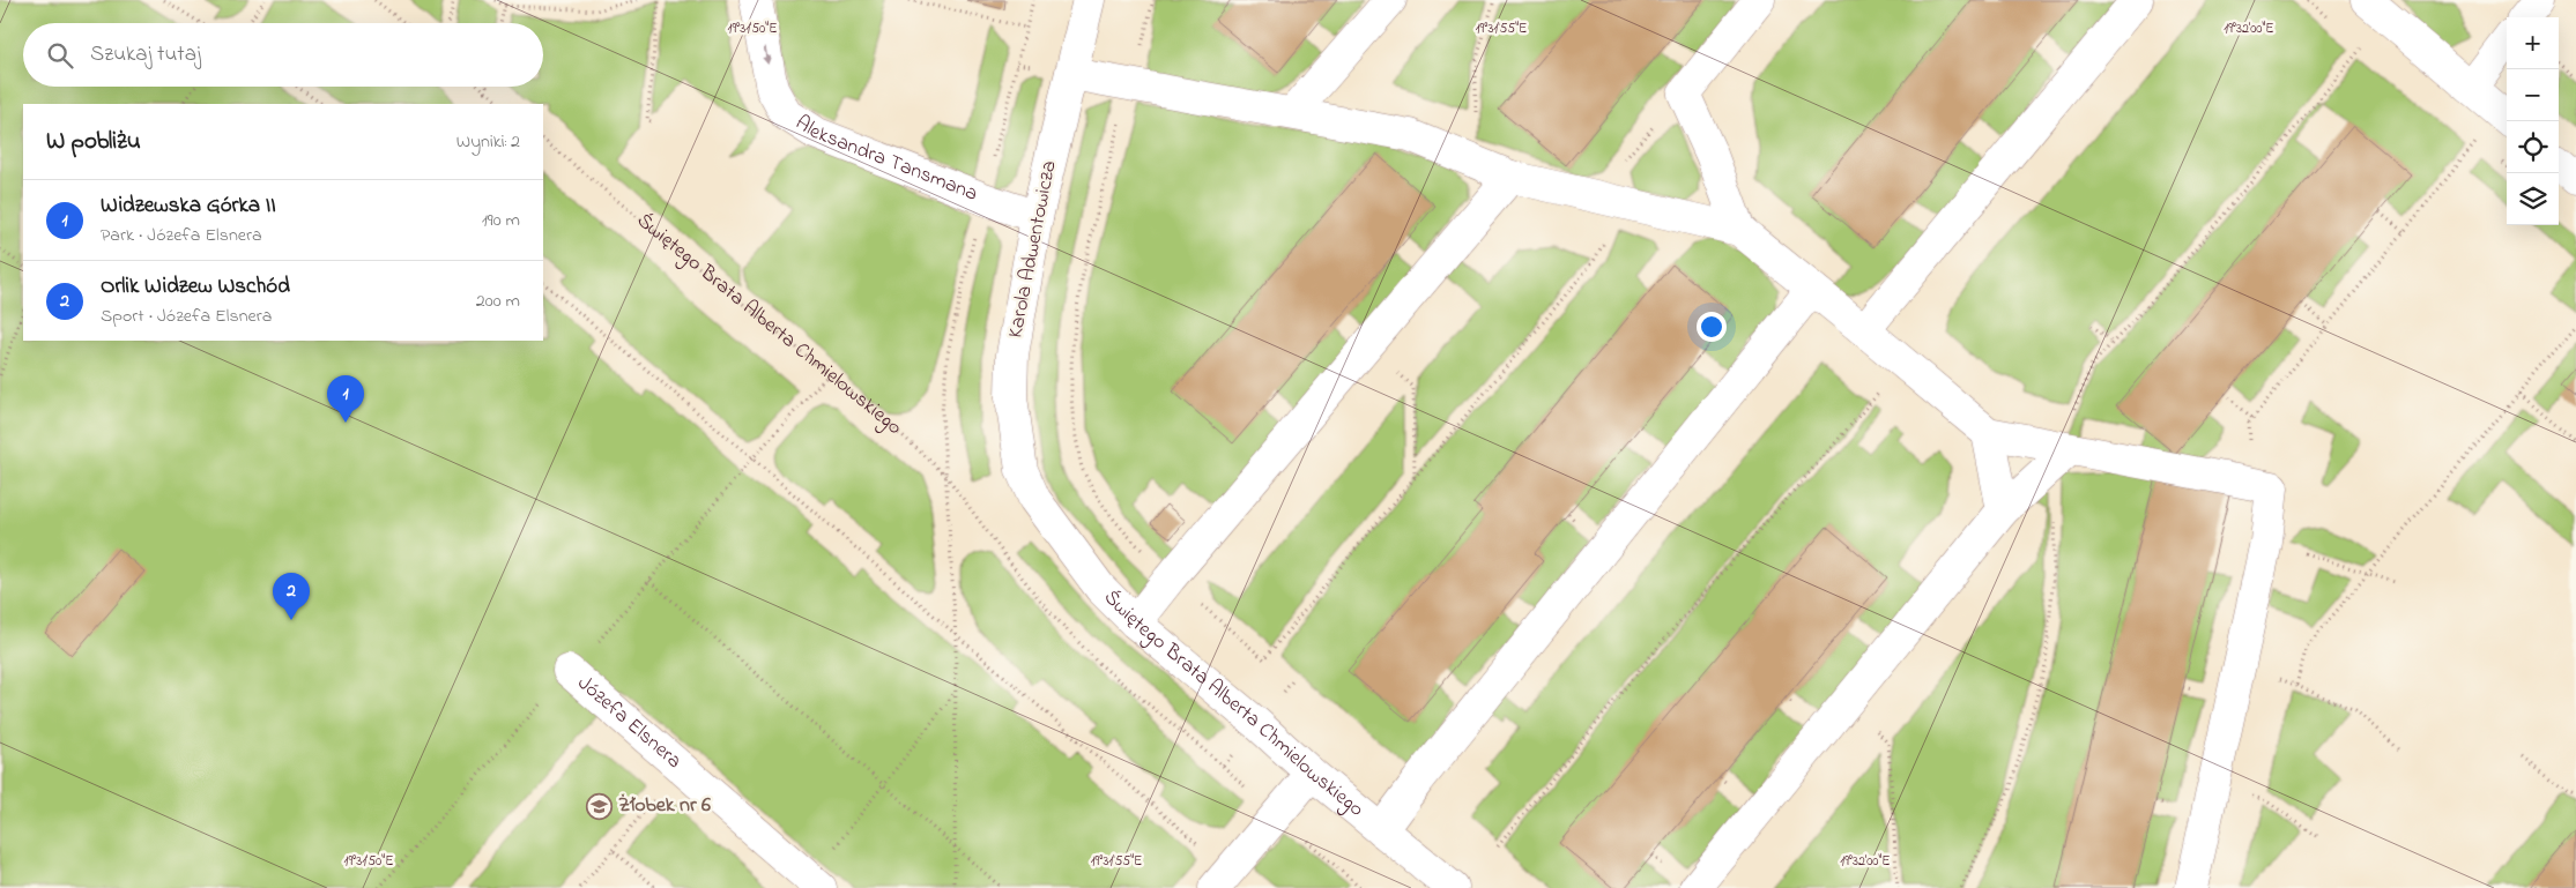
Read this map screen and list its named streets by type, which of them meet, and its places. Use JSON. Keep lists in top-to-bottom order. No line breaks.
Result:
{"streets":{"street":["Aleksandra Tansmana","Karola Adwentowicza","Świętego Brata Alberta Chmielowskiego","Józefa Elsnera"]},"crossings":[["Aleksandra Tansmana","Karola Adwentowicza"],["Karola Adwentowicza","Świętego Brata Alberta Chmielowskiego"]],"one_way":["Aleksandra Tansmana"],"places":{"school or university":["Żłobek nr 6"]},"page":{"map_buttons":["+","−"],"search":"Szukaj tutaj","heading":["W pobliżu","Wyniki: 2"],"list":[{"mark":"1","name":"Widzewska Górka II","note":"Park · Józefa Elsnera","value":"190 m"},{"mark":"2","name":"Orlik Widzew Wschód","note":"Sport · Józefa Elsnera","value":"200 m"}],"pins":["1","2"]},"coordinates":["19°31'50\"E","19°31'55\"E","19°32'00\"E"]}
